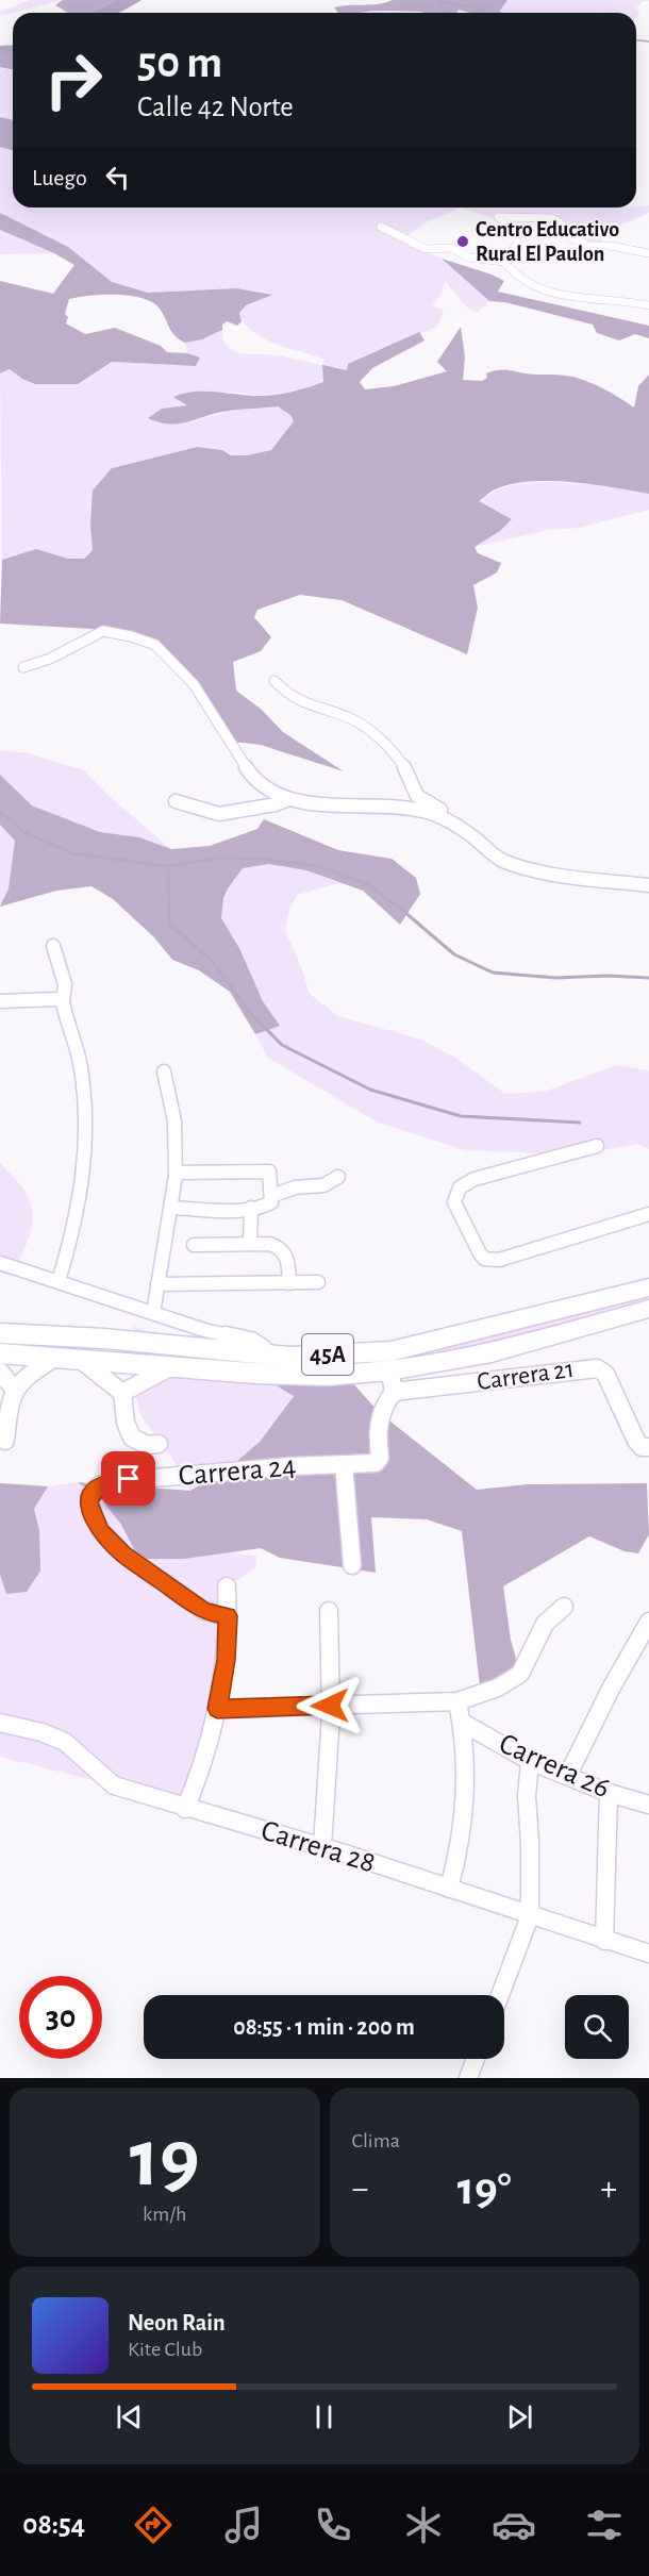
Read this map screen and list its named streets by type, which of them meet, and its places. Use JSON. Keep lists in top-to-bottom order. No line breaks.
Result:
{"streets":{"highway":["45A"],"street":["Carrera 21","Carrera 24","Carrera 26","Carrera 28"]},"crossings":[["Carrera 21","Carrera 24"]],"places":["Centro Educativo Rural El Paulon"],"page":{"turn":["50 m","Calle 42 Norte"],"then":"Luego","limit":"30","trip":"08:55 · 1 min · 200 m","tile":[["19","km/h"],"Clima"],"heat":["−","19°","+"],"song":["Neon Rain","Kite Club"],"tabs":"08:54"}}
